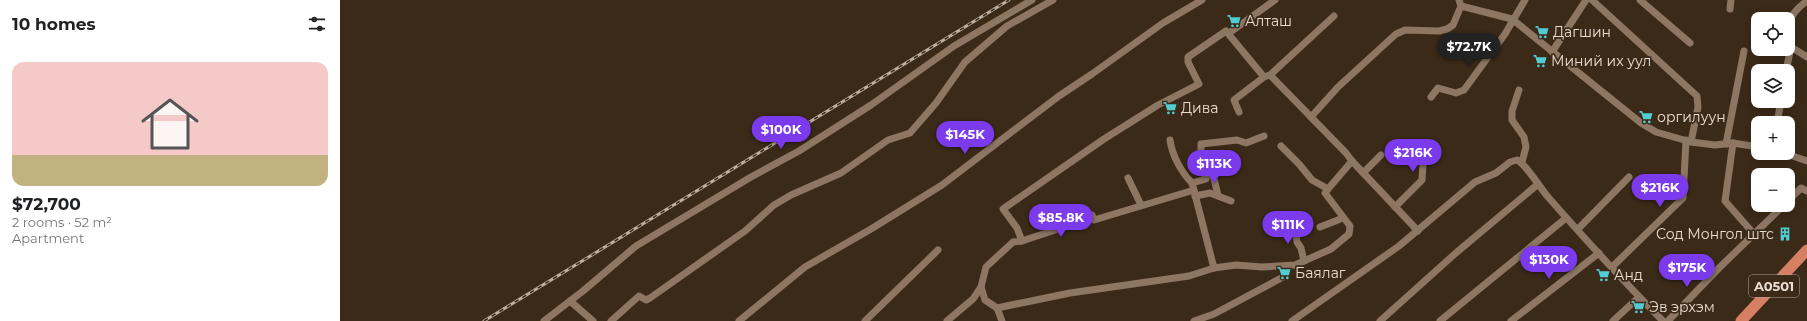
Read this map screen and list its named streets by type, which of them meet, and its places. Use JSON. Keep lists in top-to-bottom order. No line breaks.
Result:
{"streets":{"highway":["A0501"]},"places":{"supermarket":["Алташ","Дагшин","Миний их уул","Дива","оргилуун","Баялаг","Анд","Эв эрхэм"],"building":["Сод Монгол штс"]},"page":{"heading":"10 homes","map_buttons":["+","−"],"price":["$72.7K","$100K","$145K","$216K","$113K","$216K","$85.8K","$111K","$130K","$175K"],"list":[{"name":"$72,700","note":"2 rooms · 52 m² · Apartment"}]}}
